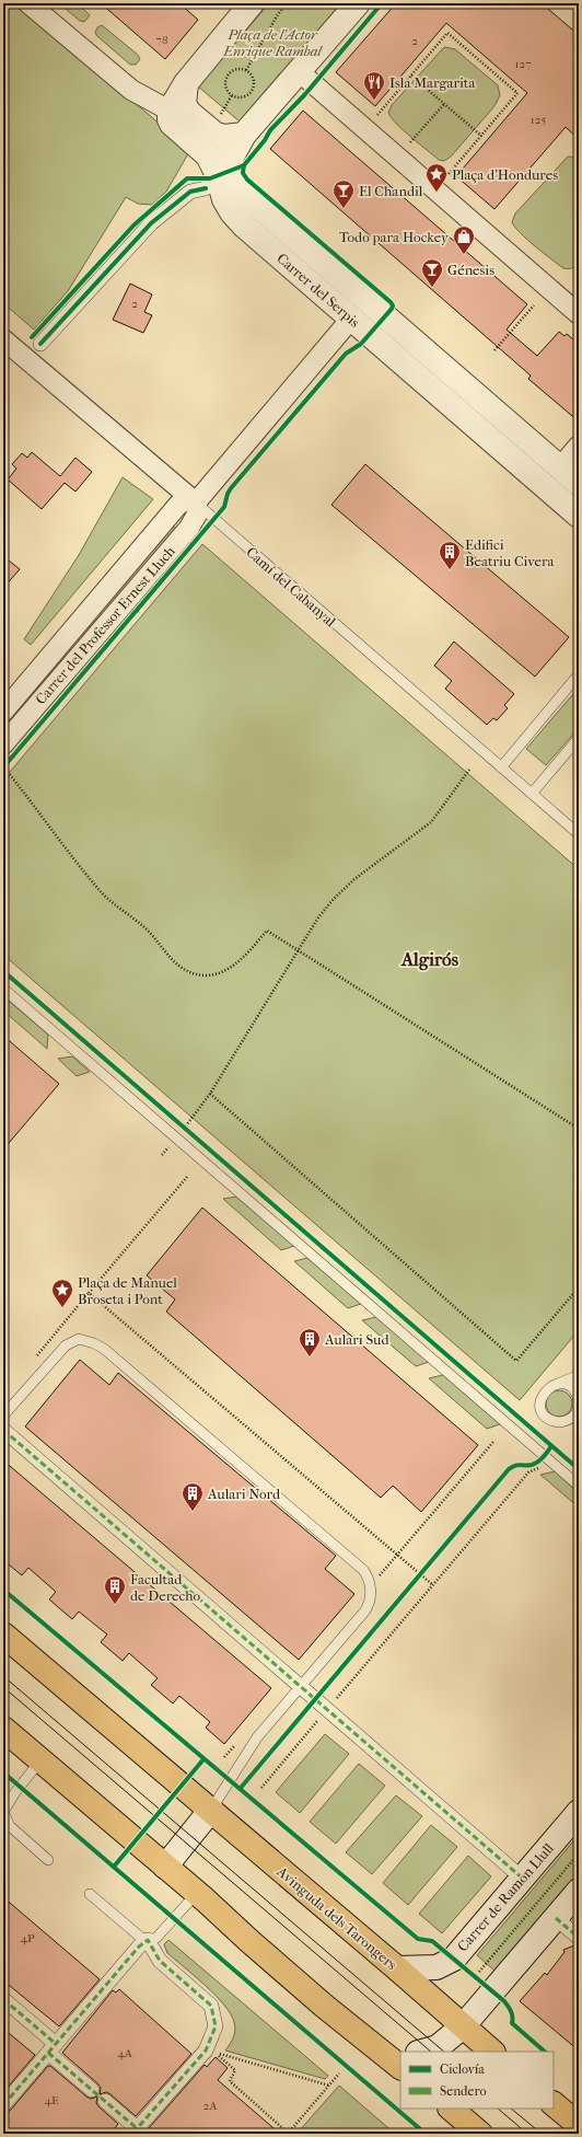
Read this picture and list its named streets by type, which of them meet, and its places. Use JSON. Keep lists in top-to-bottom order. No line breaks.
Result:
{"streets":{"main road":["Avinguda dels Tarongers"],"street":["Carrer del Serpis","Camí del Cabanyal","Carrer del Professor Ernest Lluch","Carrer de Ramon Llull"]},"crossings":[["Carrer del Serpis","Carrer del Professor Ernest Lluch"],["Camí del Cabanyal","Carrer del Professor Ernest Lluch"],["Carrer de Ramon Llull","Avinguda dels Tarongers"]],"districts":["Algirós"],"parks":["Plaça de l'Actor Enrique Rambal"],"places":{"restaurant":["Isla Margarita"],"place":["Plaça d'Hondures","Plaça de Manuel Broseta i Pont"],"bar":["El Chandil","Génesis"],"shop":["Todo para Hockey"],"building":["Edifici Beatriu Civera","Aulari Sud","Aulari Nord","Facultad de Derecho"]},"house_numbers":["78","2","127","125","2","4P","4A","4E","2A"],"legend":["Ciclovía","Sendero"]}
